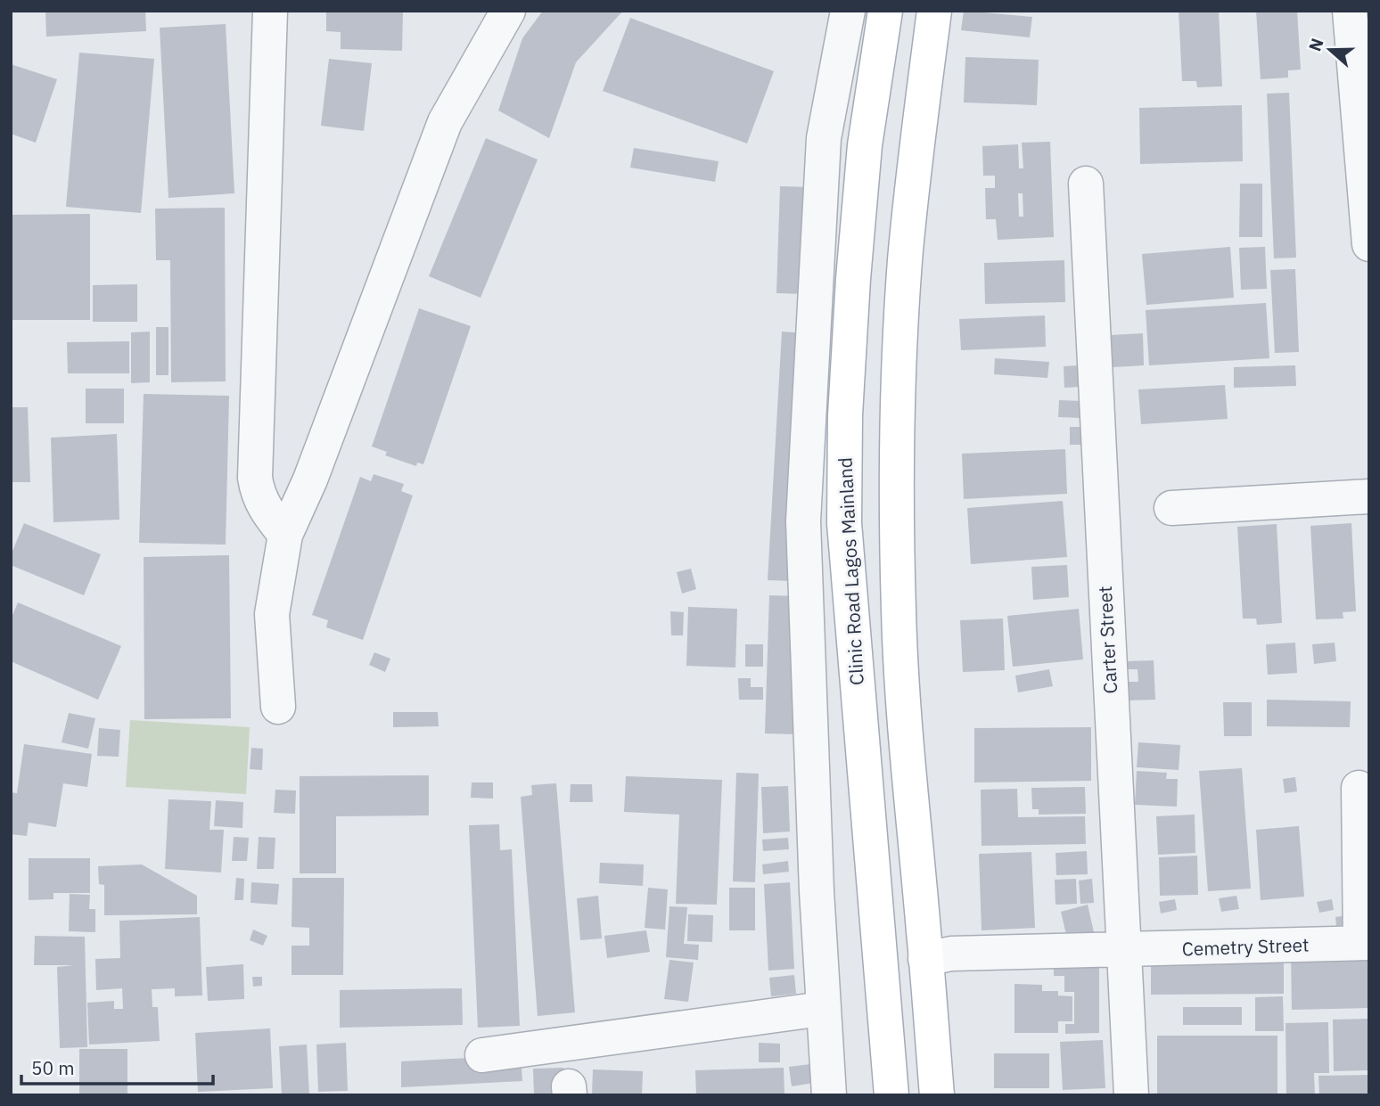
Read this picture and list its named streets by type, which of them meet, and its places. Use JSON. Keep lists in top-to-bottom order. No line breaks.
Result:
{"streets":{"main road":["Clinic Road Lagos Mainland"],"street":["Carter Street","Cemetry Street"]},"crossings":[["Carter Street","Cemetry Street"]],"scale_bar":"50 m","north":"left"}
